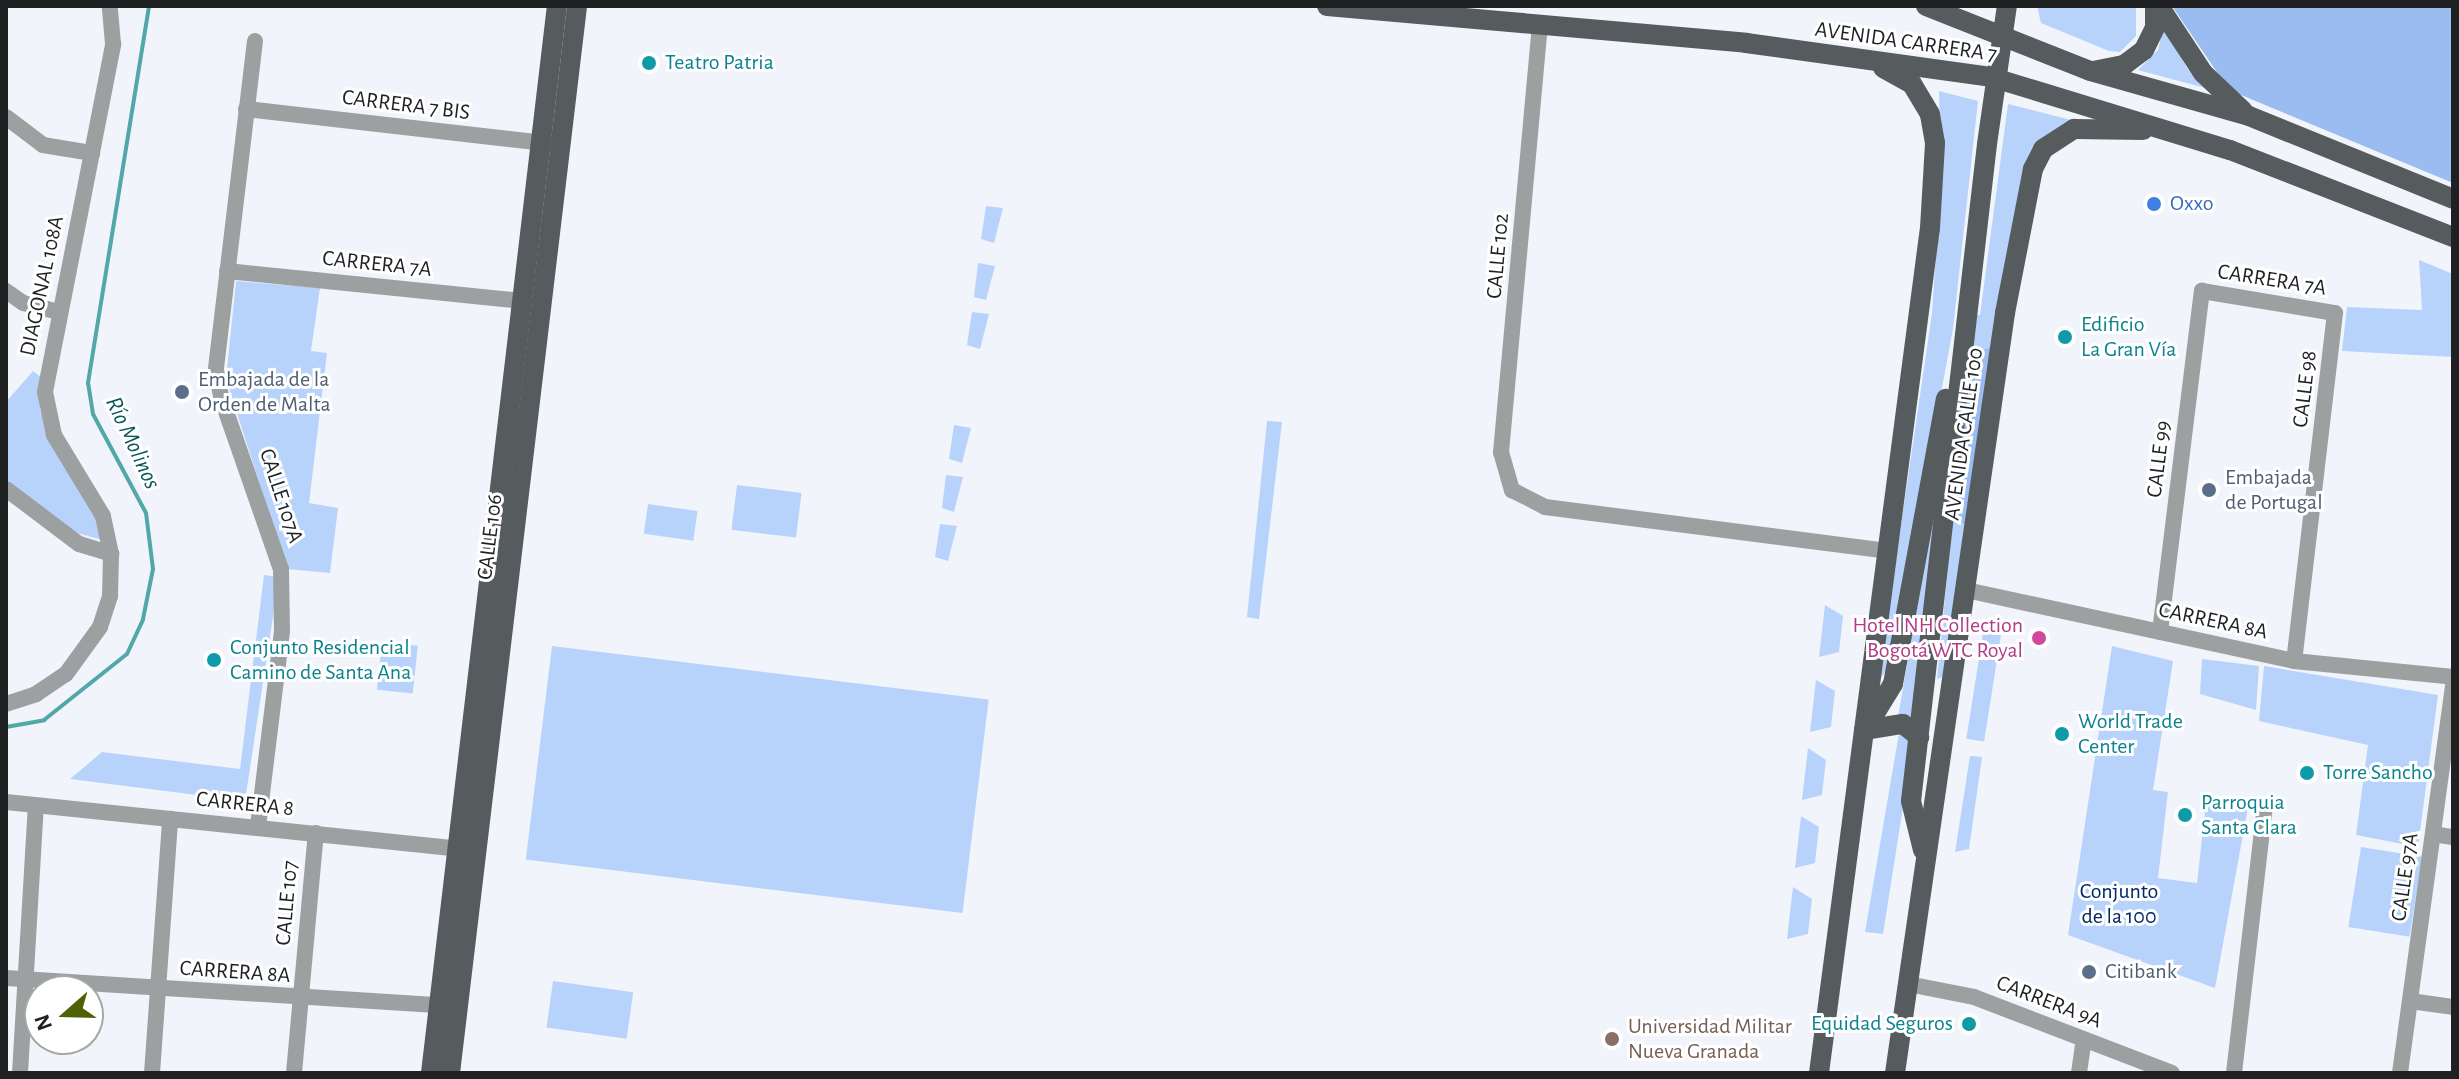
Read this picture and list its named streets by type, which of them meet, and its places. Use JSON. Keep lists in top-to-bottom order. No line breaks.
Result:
{"streets":{"main road":["AVENIDA CARRERA 7","AVENIDA CALLE 100","CALLE 106"],"street":["CARRERA 7 BIS","CALLE 102","CARRERA 7A","DIAGONAL 108A","CALLE 98","CALLE 99","CALLE 107A","CARRERA 8A","CARRERA 8","CALLE 97A","CALLE 107","CARRERA 9A"]},"crossings":[["AVENIDA CARRERA 7","CALLE 102"],["AVENIDA CARRERA 7","AVENIDA CALLE 100"],["CARRERA 7 BIS","CALLE 107A"],["CARRERA 7 BIS","CALLE 106"],["CALLE 102","AVENIDA CALLE 100"],["CARRERA 7A","CALLE 98"],["CARRERA 7A","CALLE 99"],["CARRERA 7A","CALLE 107A"],["CARRERA 7A","CALLE 106"],["CALLE 98","CARRERA 8A"],["AVENIDA CALLE 100","CARRERA 8A"],["AVENIDA CALLE 100","CARRERA 9A"],["CALLE 99","CARRERA 8A"],["CALLE 107A","CARRERA 8"],["CALLE 106","CARRERA 8A"],["CALLE 106","CARRERA 8"],["CARRERA 8A","CALLE 107"],["CARRERA 8","CALLE 107"]],"water":["Río Molinos"],"parks":["Conjunto de la 100"],"places":["Teatro Patria","Oxxo","Edificio La Gran Vía","Embajada de la Orden de Malta","Embajada de Portugal","Hotel NH Collection Bogotá WTC Royal","Conjunto Residencial Camino de Santa Ana","World Trade Center","Torre Sancho","Parroquia Santa Clara","Citibank","Equidad Seguros","Universidad Militar Nueva Granada"],"north":"left"}
